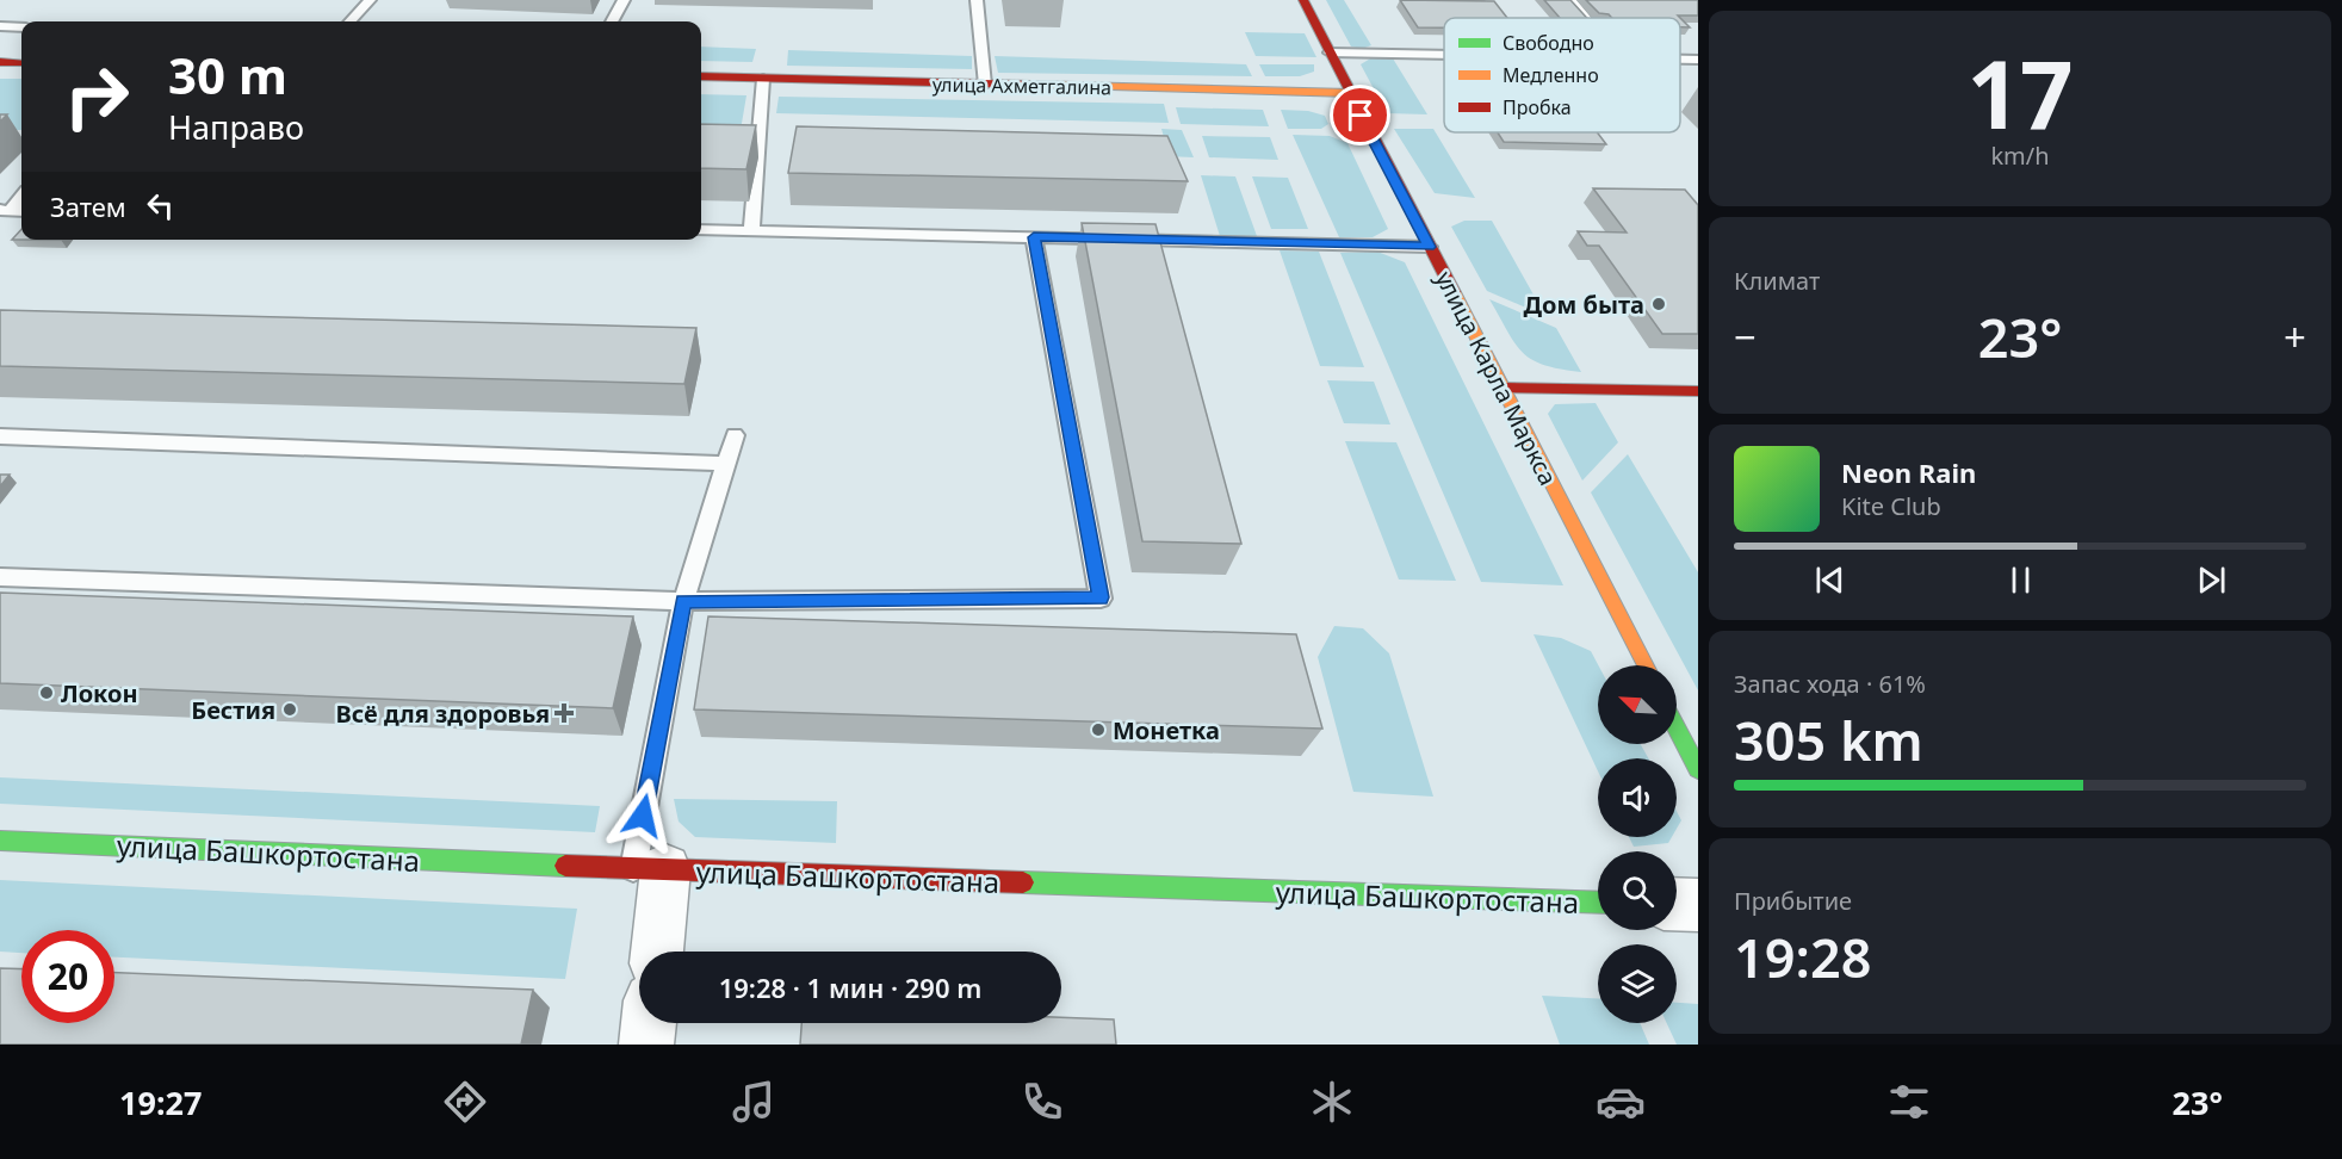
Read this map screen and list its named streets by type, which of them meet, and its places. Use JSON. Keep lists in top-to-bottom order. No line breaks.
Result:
{"streets":{"main road":["улица Ахметгалина","улица Карла Маркса","улица Башкортостана"]},"crossings":[["улица Ахметгалина","улица Карла Маркса"]],"places":{"other":["Дом быта","Локон","Бестия","Монетка"],"health":["Всё для здоровья"]},"legend":["Свободно","Медленно","Пробка"],"north":"top left","page":{"tile":[["17","km/h"],"Климат",["Запас хода · 61%","305 km"],["Прибытие","19:28"]],"turn":["30 m","Направо"],"then":"Затем","heat":["−","23°","+"],"song":["Neon Rain","Kite Club"],"limit":"20","trip":"19:28 · 1 мин · 290 m","tabs":["19:27","23°"]}}
